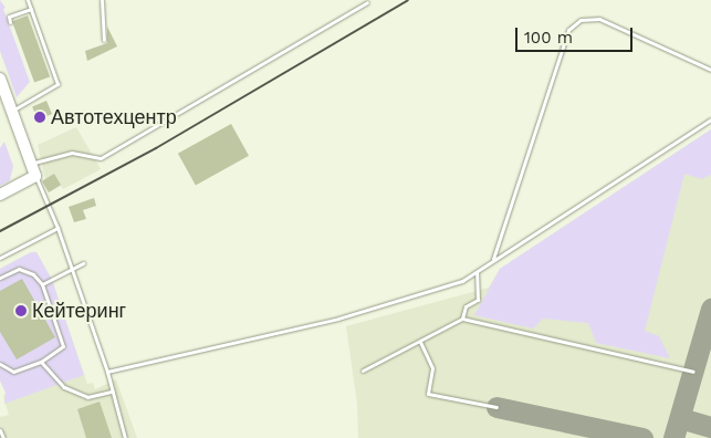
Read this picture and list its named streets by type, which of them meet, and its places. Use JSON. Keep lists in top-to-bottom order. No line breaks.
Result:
{"places":["Автотехцентр","Кейтеринг"],"scale_bar":"100 m"}
